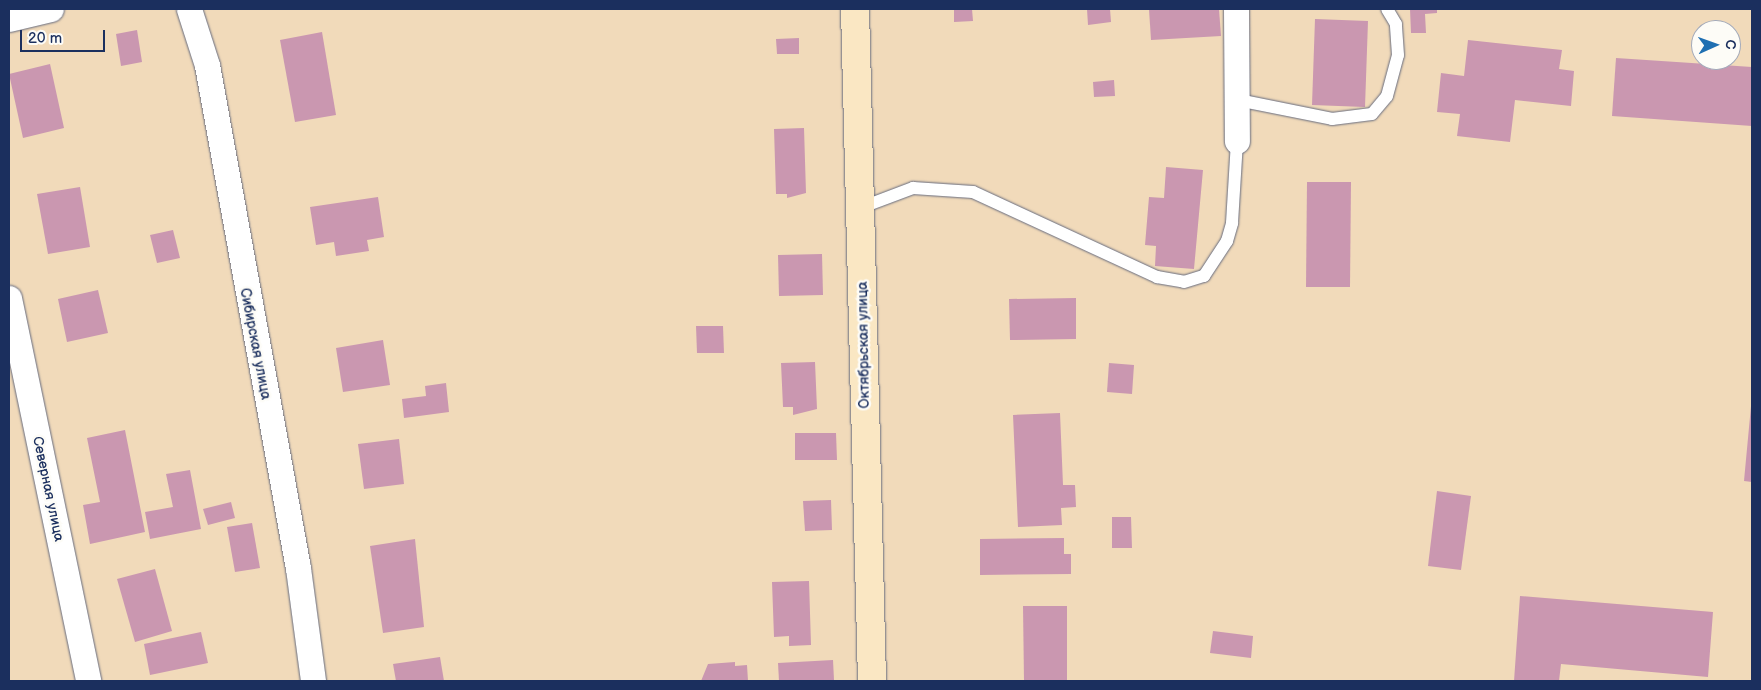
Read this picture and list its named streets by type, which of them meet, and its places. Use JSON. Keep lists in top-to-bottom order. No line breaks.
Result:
{"streets":{"street":["Сибирская улица","Октябрьская улица","Северная улица"]},"scale_bar":"20 m","north":"right"}
